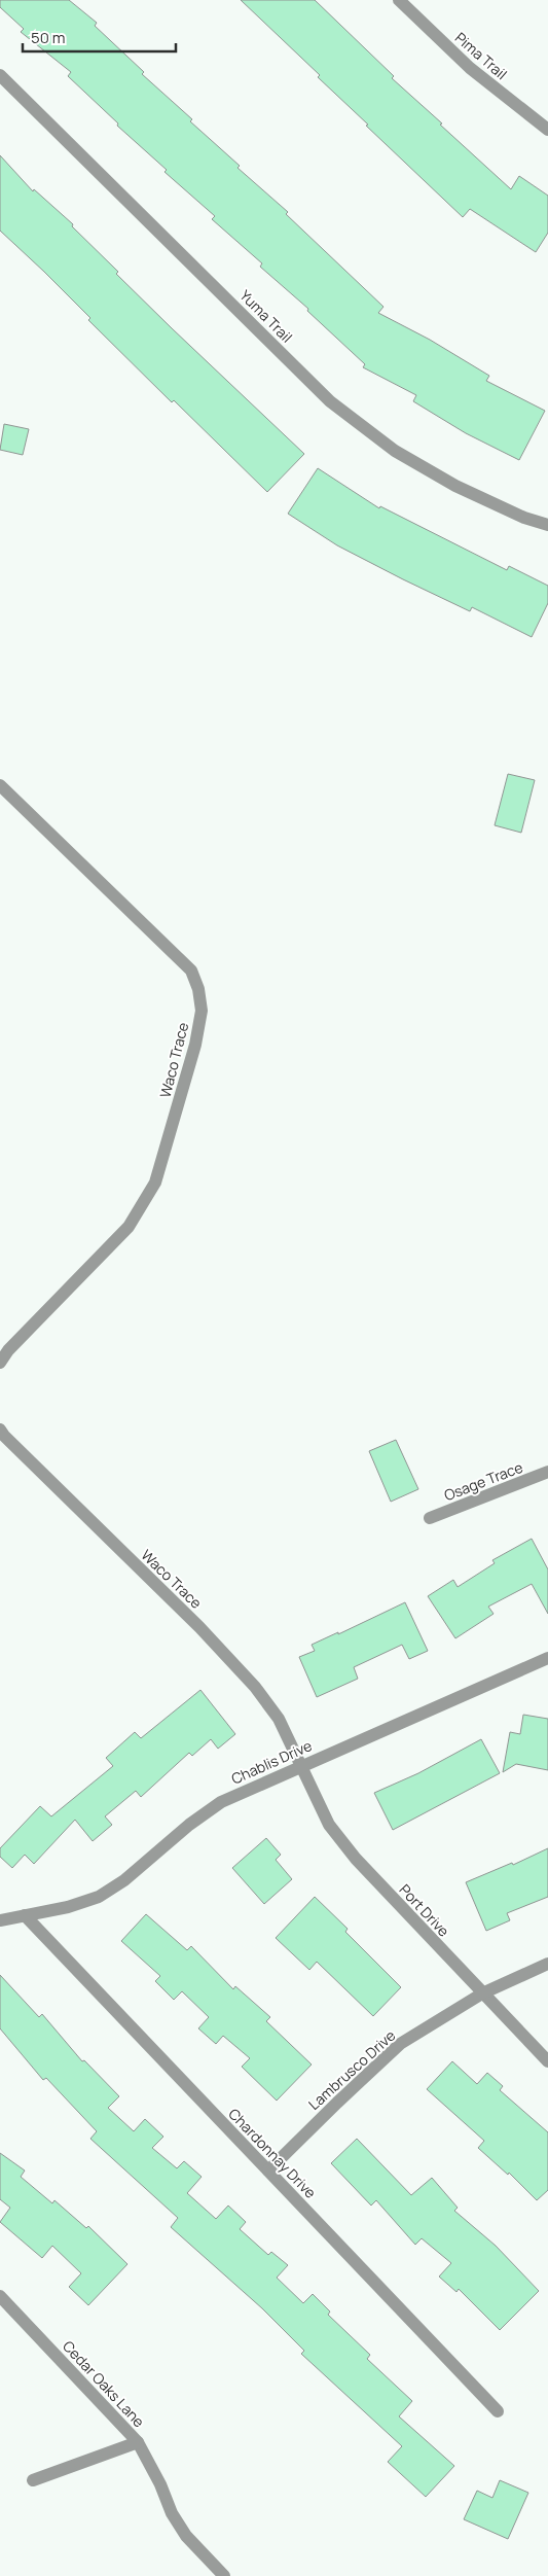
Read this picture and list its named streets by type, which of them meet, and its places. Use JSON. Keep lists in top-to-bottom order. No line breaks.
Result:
{"streets":{"street":["Pima Trail","Yuma Trail","Waco Trace","Osage Trace","Chablis Drive","Port Drive","Lambrusco Drive","Chardonnay Drive","Cedar Oaks Lane"]},"crossings":[["Waco Trace","Chablis Drive"],["Waco Trace","Port Drive"],["Chablis Drive","Port Drive"],["Chablis Drive","Chardonnay Drive"],["Port Drive","Lambrusco Drive"],["Lambrusco Drive","Chardonnay Drive"]],"scale_bar":"50 m"}
